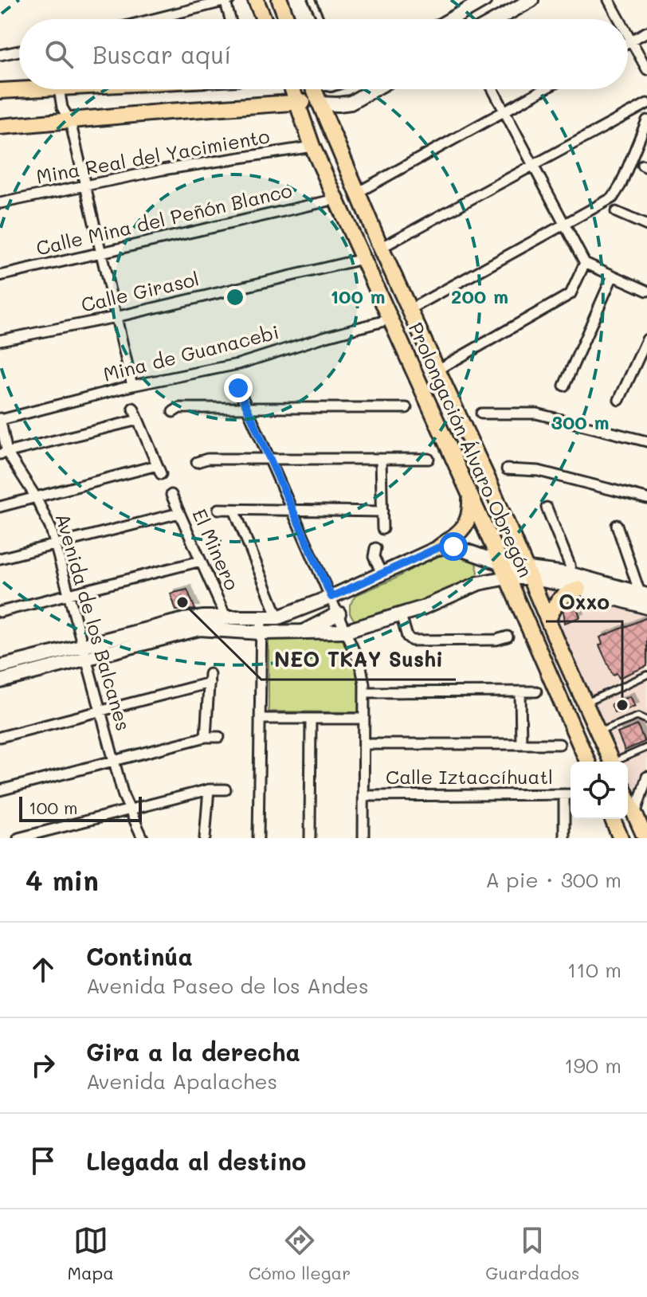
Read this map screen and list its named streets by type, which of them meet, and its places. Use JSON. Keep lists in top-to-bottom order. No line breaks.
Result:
{"streets":{"main road":["Prolongación Álvaro Obregón"],"street":["Mina Real del Yacimiento","Calle Mina del Peñón Blanco","Calle Girasol","Mina de Guanacebi","El Minero","Avenida de los Balcanes","Calle Iztaccíhuatl"]},"crossings":[["Mina Real del Yacimiento","Prolongación Álvaro Obregón"],["Calle Mina del Peñón Blanco","Prolongación Álvaro Obregón"],["Calle Girasol","Prolongación Álvaro Obregón"],["Mina de Guanacebi","Prolongación Álvaro Obregón"],["Mina de Guanacebi","Avenida de los Balcanes"]],"places":["NEO TKAY Sushi","Oxxo"],"scale_bar":"100 m","page":{"search":"Buscar aquí","scale":"100 m","heading":["4 min","A pie · 300 m"],"list":[["Continúa","Avenida Paseo de los Andes","110 m"],["Gira a la derecha","Avenida Apalaches","190 m"],"Llegada al destino"],"nav":["Mapa","Cómo llegar","Guardados"]},"rings":["100 m","200 m","300 m"]}
